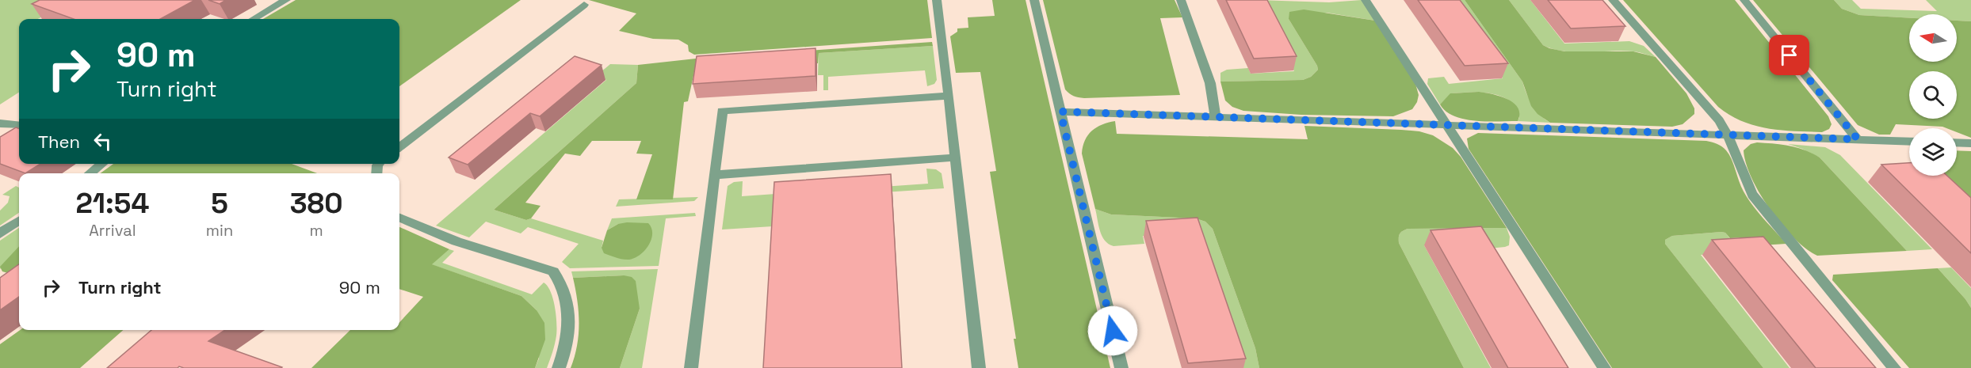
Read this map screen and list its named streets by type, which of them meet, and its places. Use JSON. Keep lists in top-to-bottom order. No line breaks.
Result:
{"north":"left","page":{"turn":["90 m","Turn right"],"then":"Then","eta":["21:54","Arrival","5","min","380","m"],"list":[{"name":"Turn right","value":"90 m"}]}}
